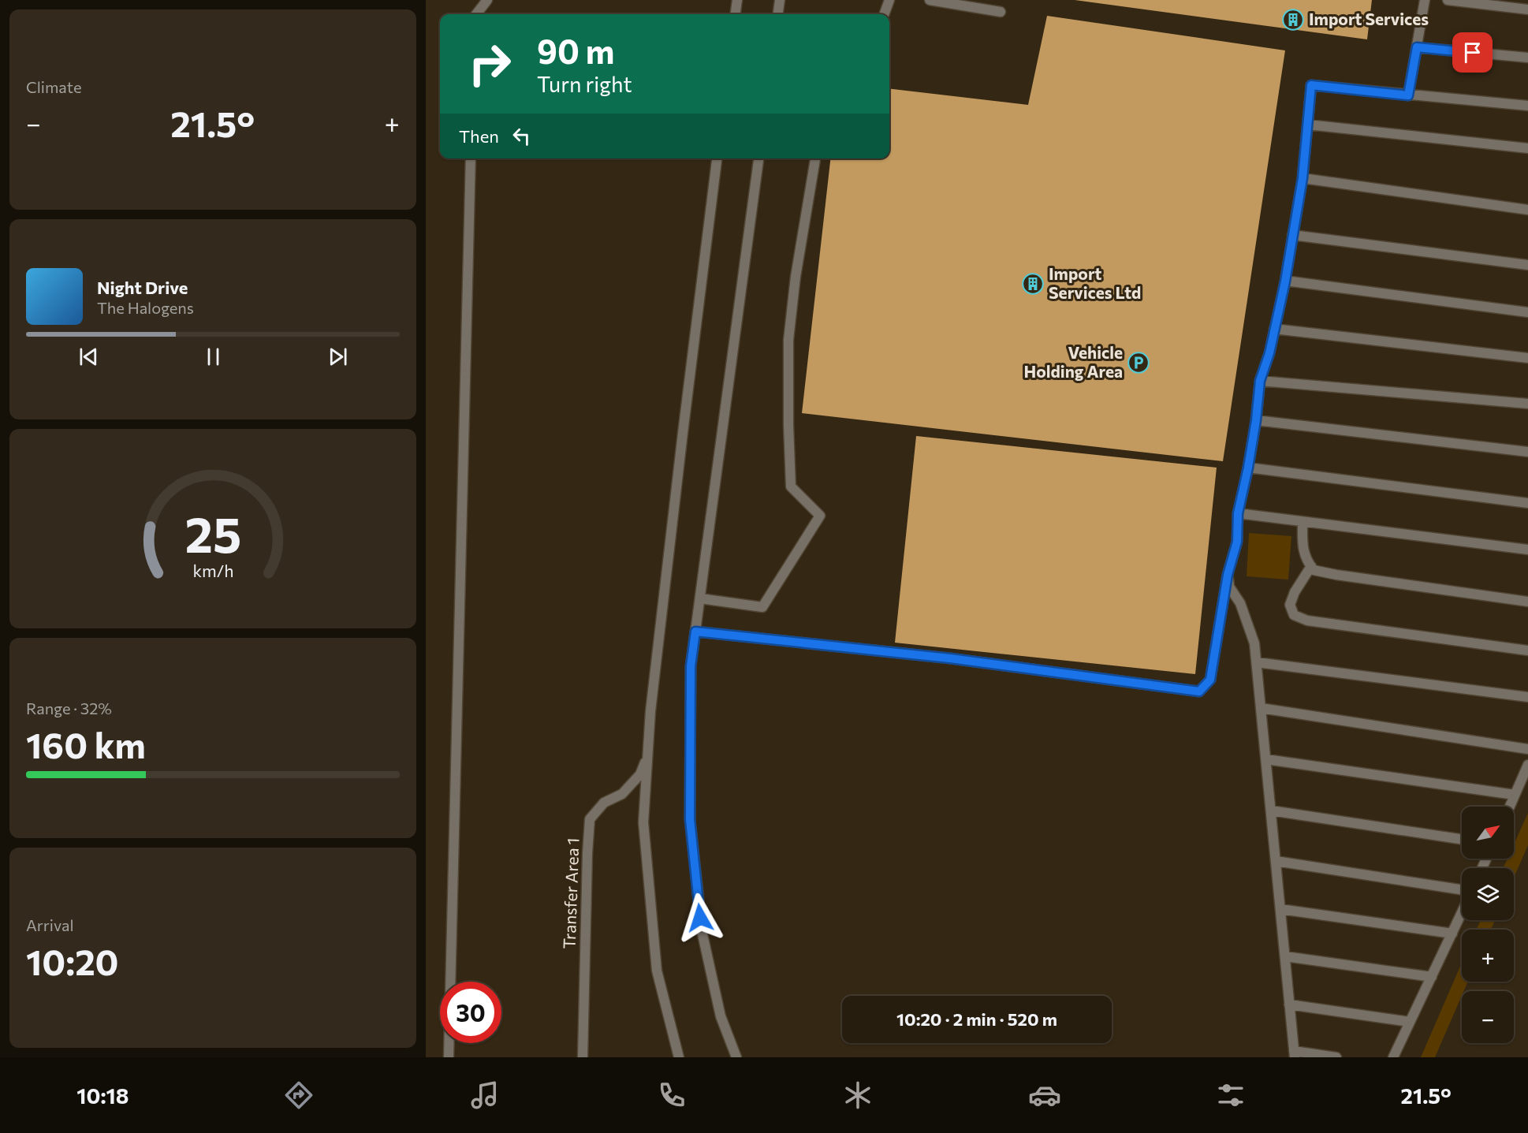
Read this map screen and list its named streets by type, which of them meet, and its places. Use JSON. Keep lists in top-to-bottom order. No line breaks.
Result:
{"streets":{"street":["Transfer Area 1"]},"places":{"building":["Import Services","Import Services Ltd"],"parking":["Vehicle Holding Area"]},"north":"top right","page":{"tile":["Climate",["Range · 32%","160 km"],["Arrival","10:20"]],"turn":["90 m","Turn right"],"heat":["−","21.5°","+"],"then":"Then","song":["Night Drive","The Halogens"],"map_buttons":["+","−"],"limit":"30","trip":"10:20 · 2 min · 520 m","tabs":["10:18","21.5°"],"gauge":["25","km/h"]}}
